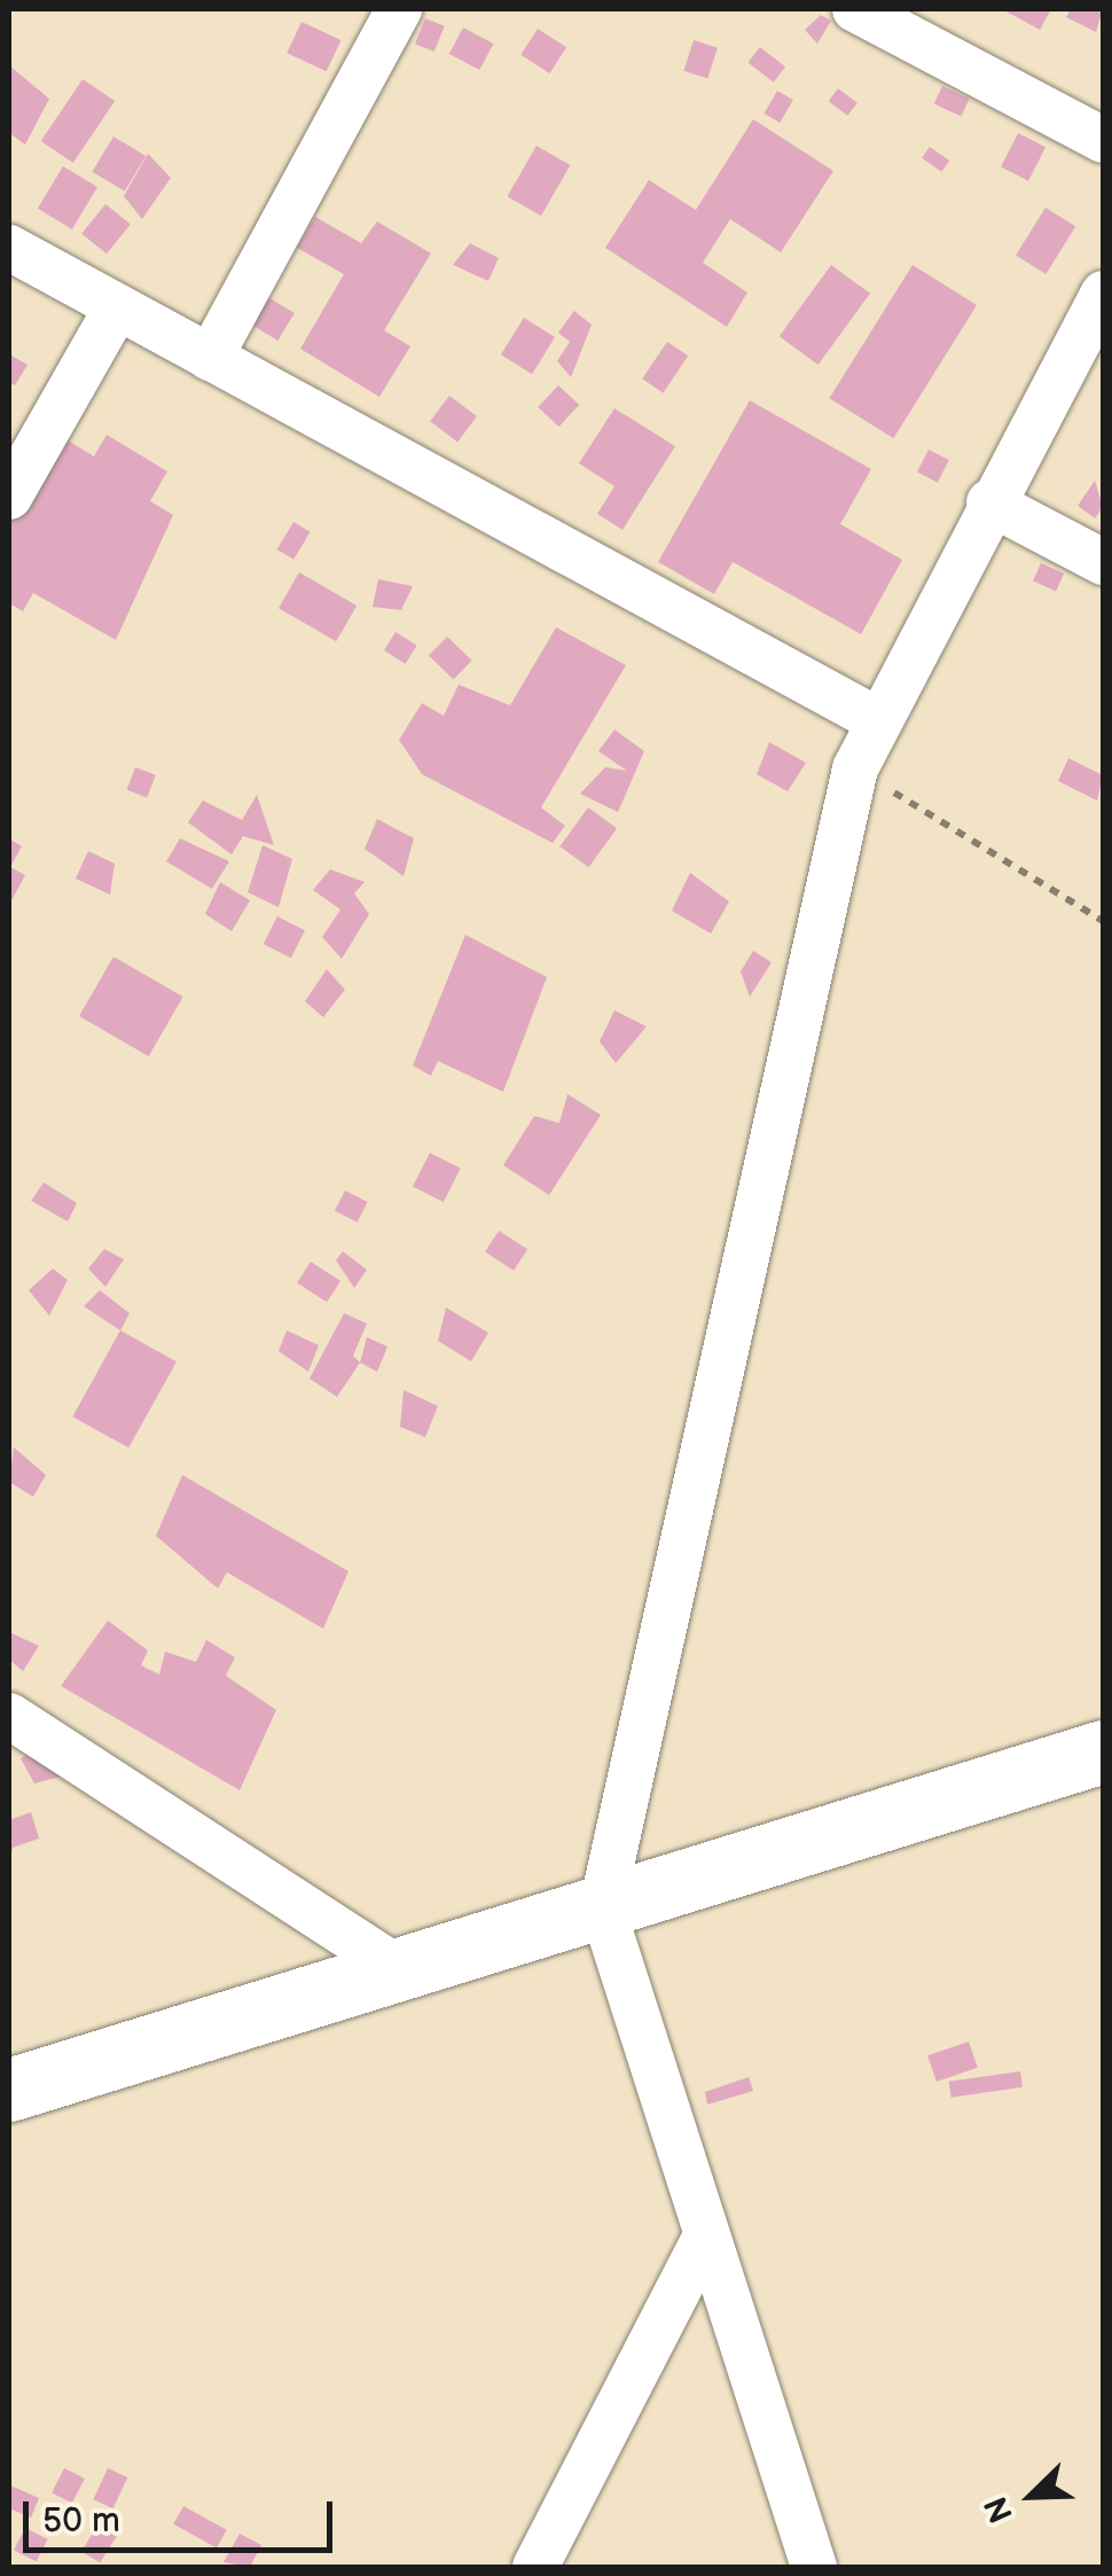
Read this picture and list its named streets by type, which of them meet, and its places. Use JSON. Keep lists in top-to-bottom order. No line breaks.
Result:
{"scale_bar":"50 m","north":"bottom left"}
